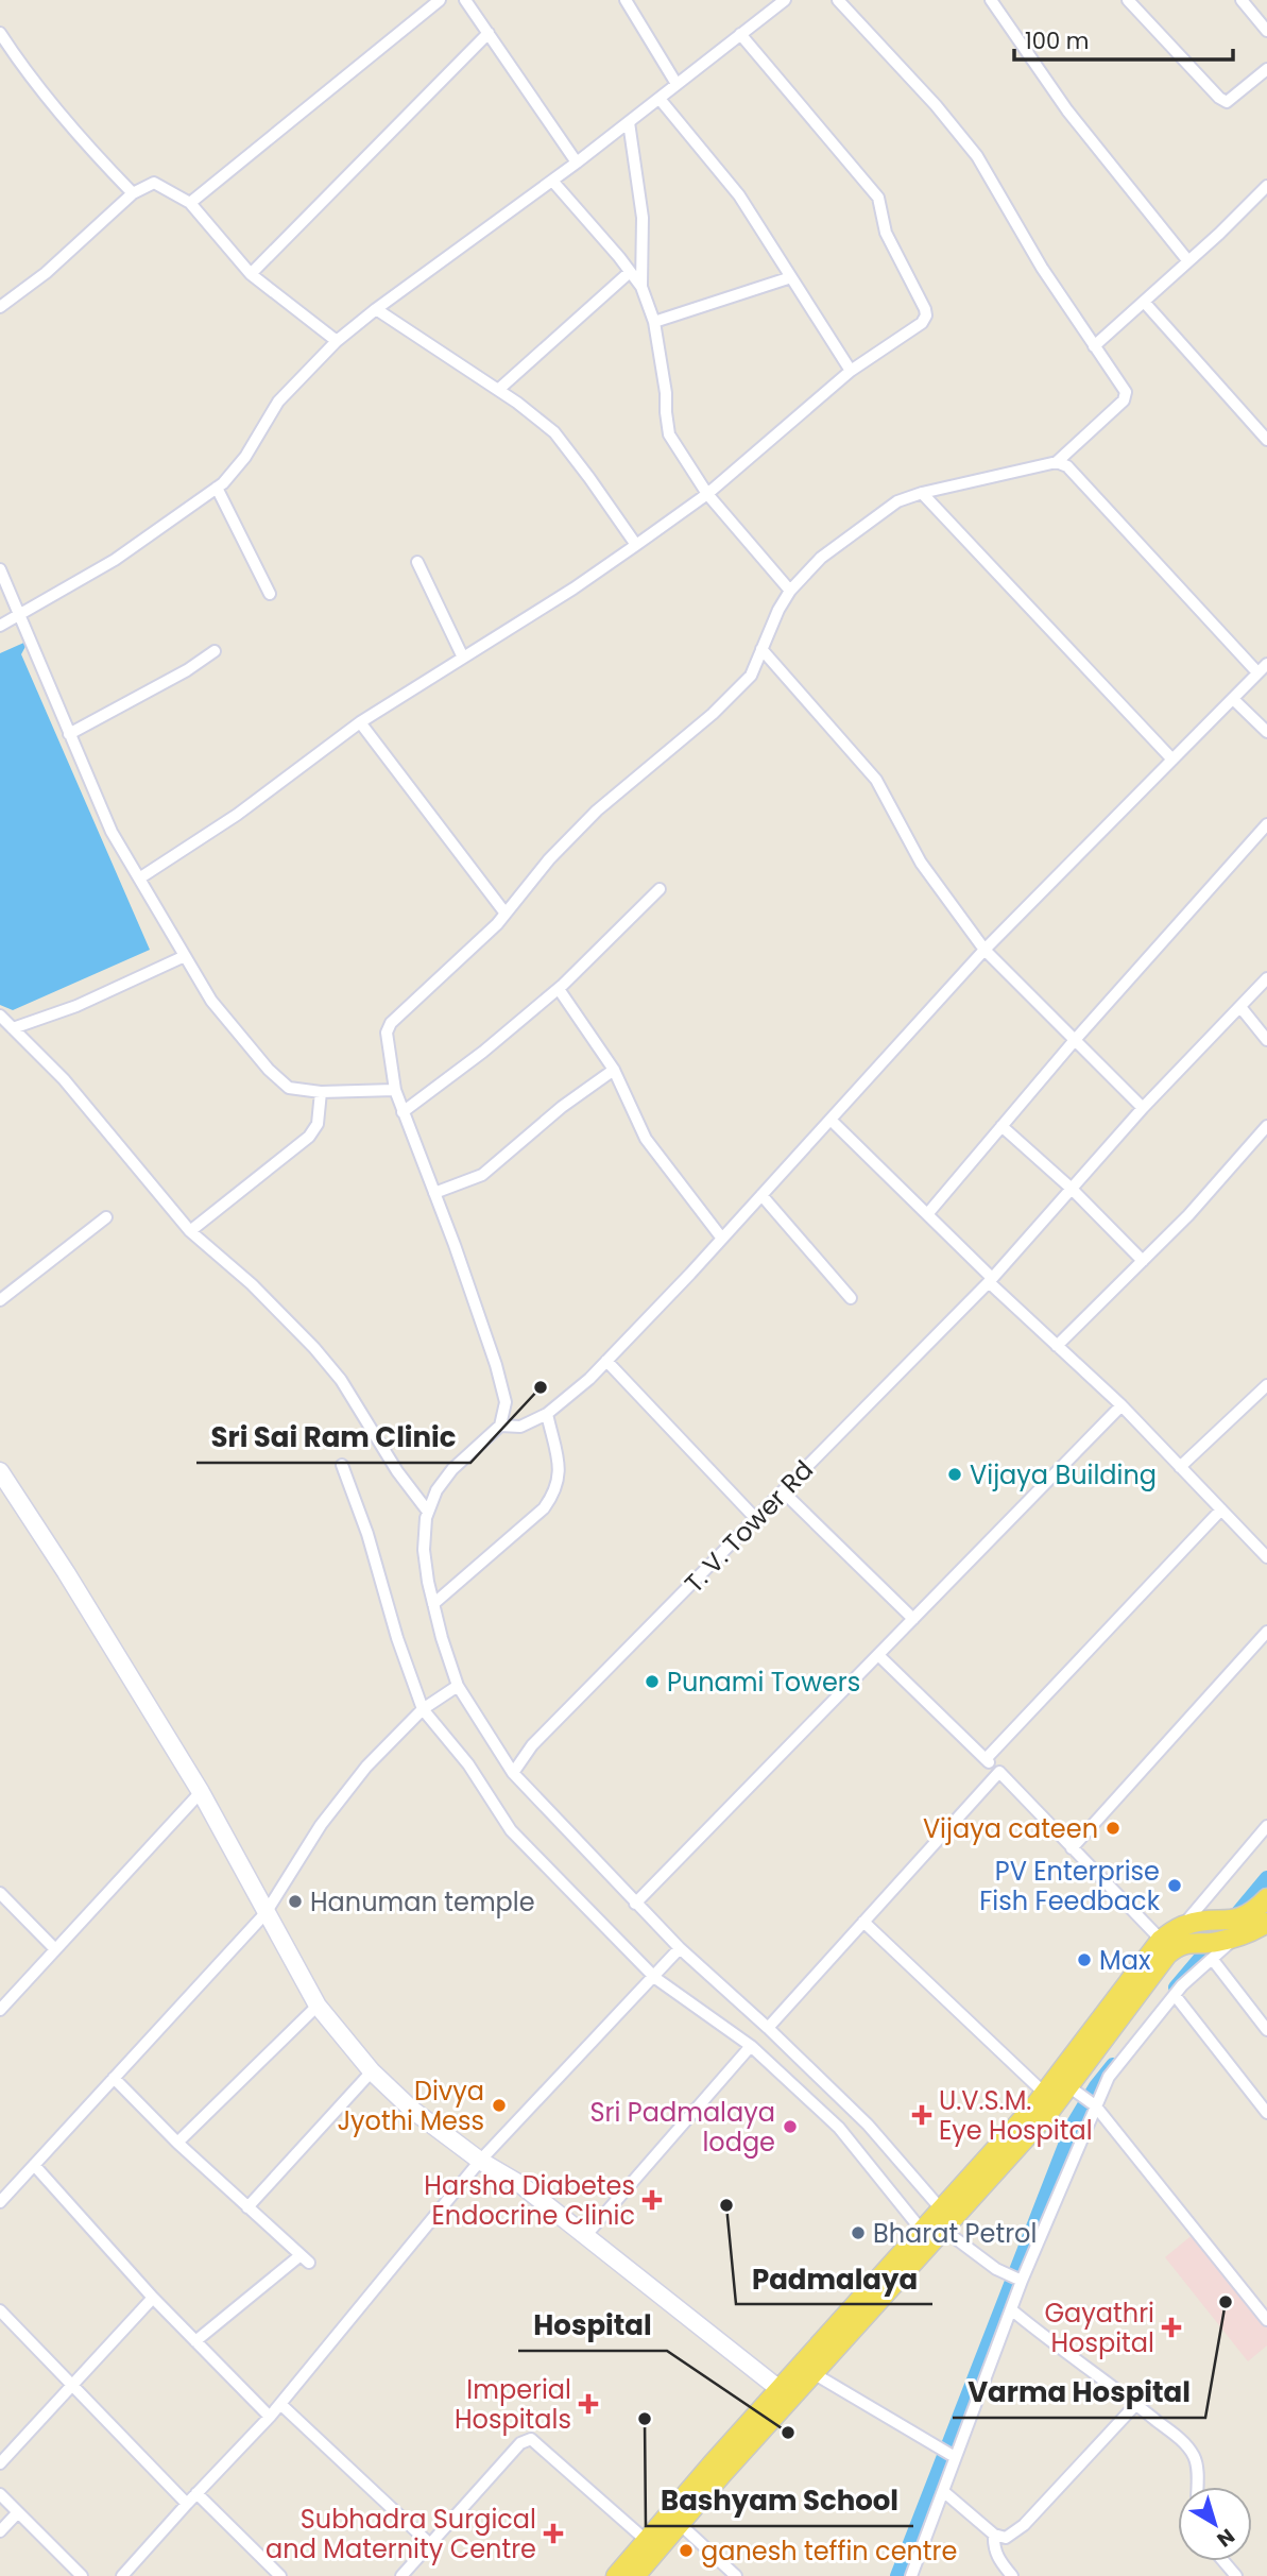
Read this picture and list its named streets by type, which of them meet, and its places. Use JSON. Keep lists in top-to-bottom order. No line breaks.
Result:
{"streets":{"street":["T. V. Tower Rd"]},"places":{"other":["Sri Sai Ram Clinic","Vijaya Building","Punami Towers","Vijaya cateen","PV Enterprise Fish Feedback","Hanuman temple","Max","Divya Jyothi Mess","Sri Padmalaya lodge","Padmalaya","Bharat Petrol","Varma Hospital","Bashyam School","Hospital","ganesh teffin centre"],"health":["U.V.S.M. Eye Hospital","Harsha Diabetes Endocrine Clinic","Gayathri Hospital","Imperial Hospitals","Subhadra Surgical and Maternity Centre"]},"scale_bar":"100 m","north":"bottom right"}
